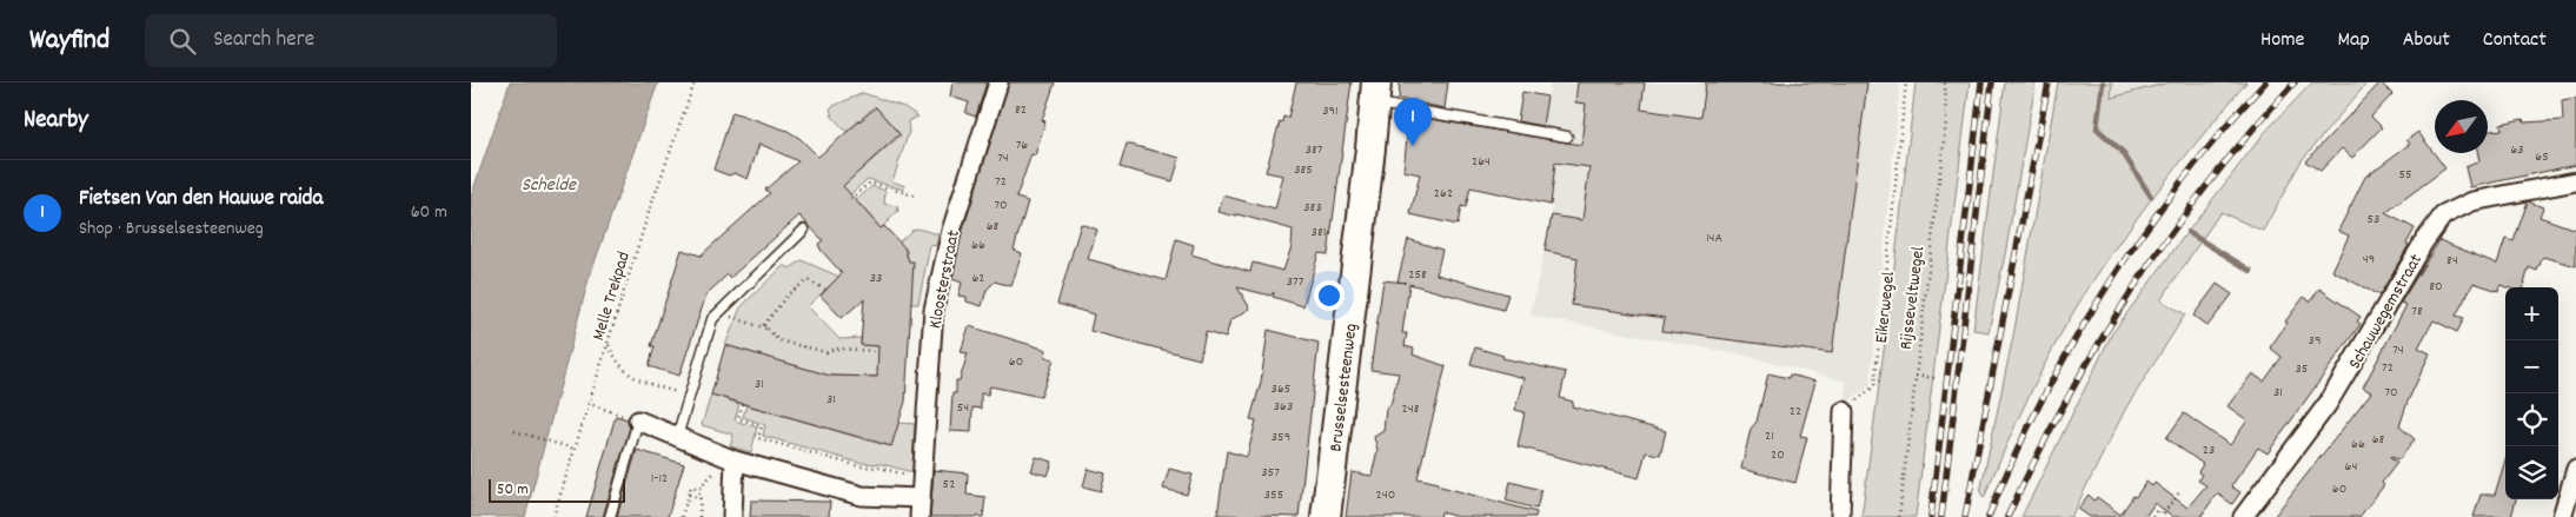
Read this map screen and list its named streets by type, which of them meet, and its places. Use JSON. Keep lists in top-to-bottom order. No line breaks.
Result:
{"streets":{"main road":["Brusselsesteenweg"],"street":["Kloosterstraat","Schauwegemstraat"],"path":["Melle Trekpad","Rijsseveltwegel","Eikerwegel"]},"water":["Schelde"],"house_numbers":["82","391","76","387","63","65","74","264","385","55","72","262","70","383","53","68","381","14A","66","49","84","258","33","62","377","80","78","39","74","60","72","35","31","365","31","70","31","363","54","248","22","21","359","68","66","23","20","64","357","1-12","52","60","355","240"],"scale_bar":"50 m","north":"bottom left","page":{"header":"Wayfind","search":"Search here","nav":["Home","Map","About","Contact"],"heading":"Nearby","pins":"1","list":[{"mark":"1","name":"Fietsen Van den Hauwe raida","note":"Shop · Brusselsesteenweg","value":"60 m"}],"map_buttons":["+","−"],"scale":"50 m"}}
